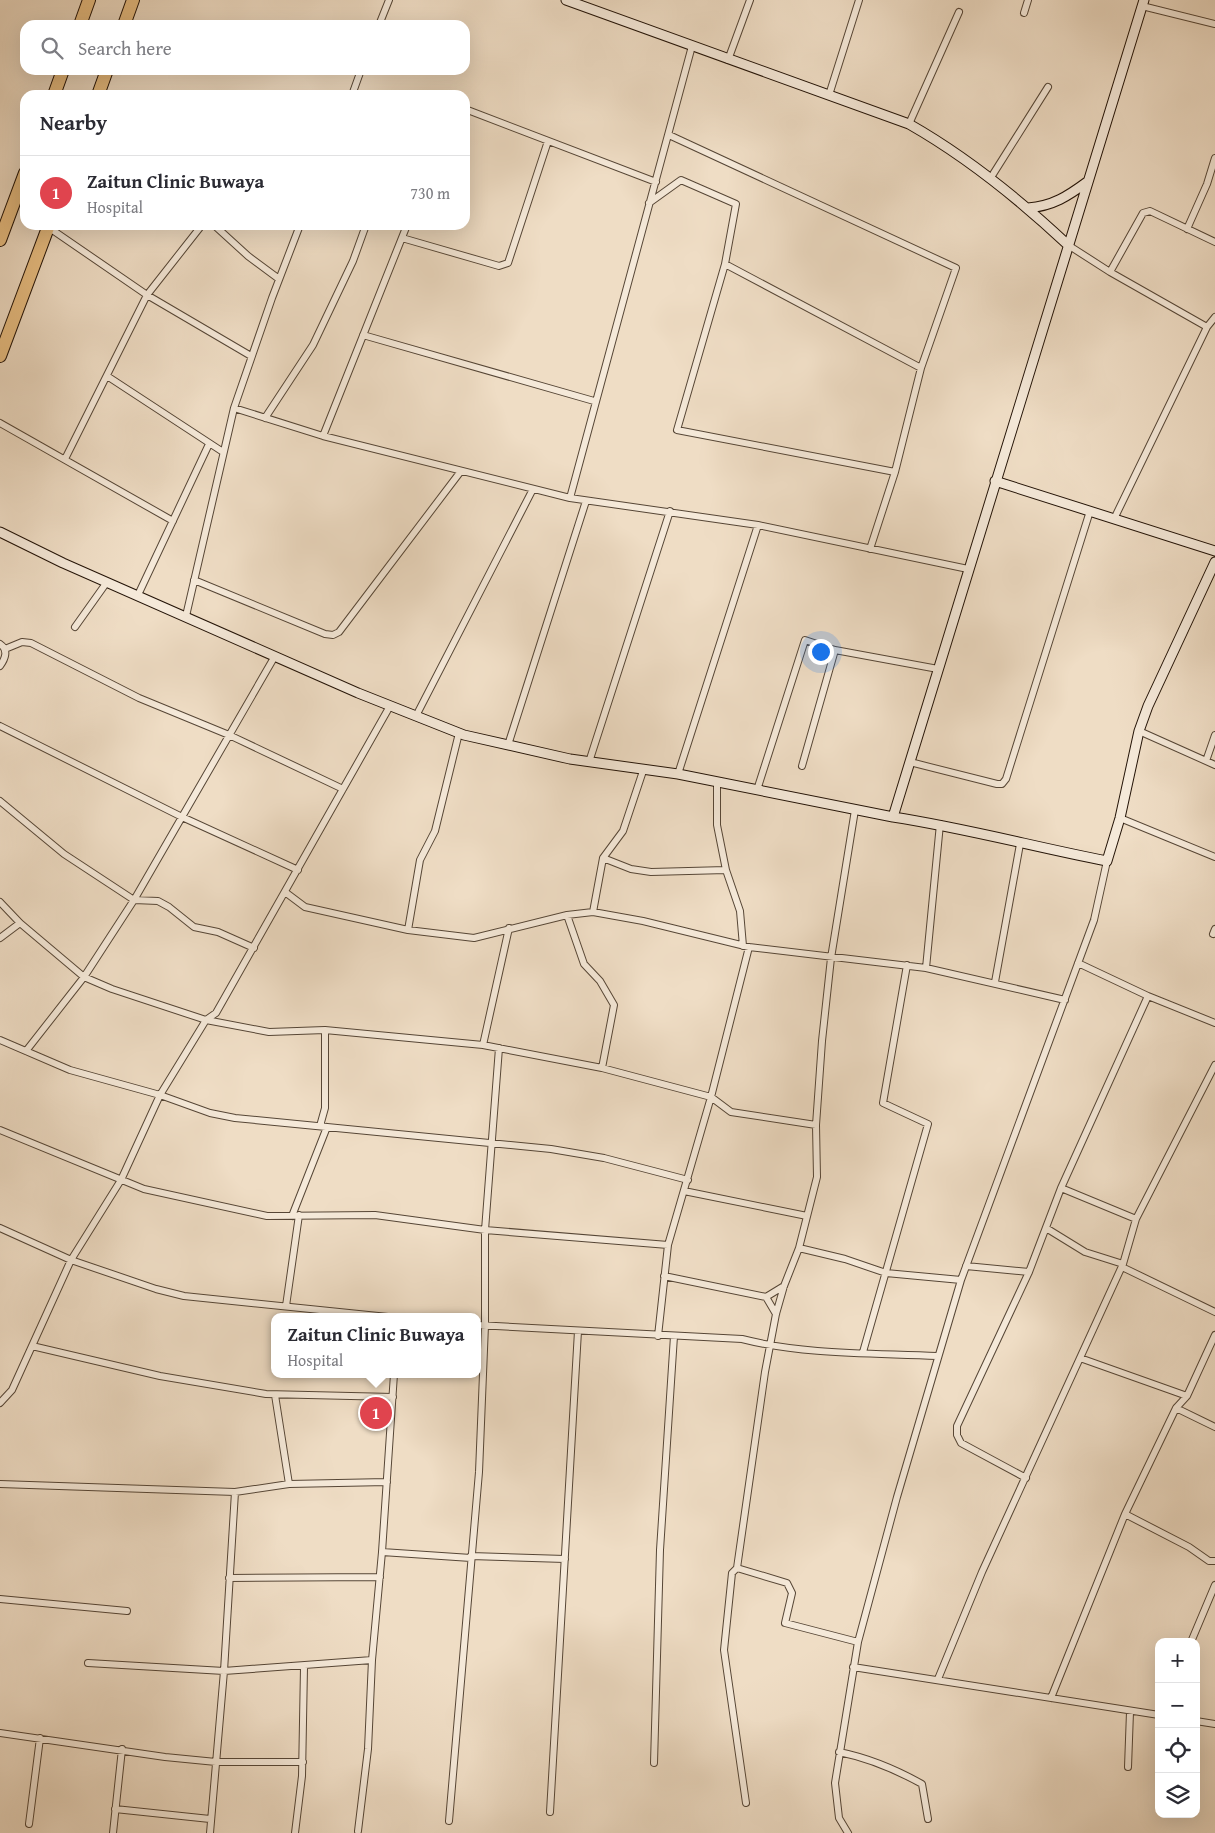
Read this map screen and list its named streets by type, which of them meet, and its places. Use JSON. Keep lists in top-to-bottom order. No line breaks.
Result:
{"page":{"search":"Search here","heading":"Nearby","list":[{"mark":"1","name":"Zaitun Clinic Buwaya","note":"Hospital","value":"730 m"}],"popup":["Zaitun Clinic Buwaya","Hospital"],"pins":"1","map_buttons":["+","−"]}}
